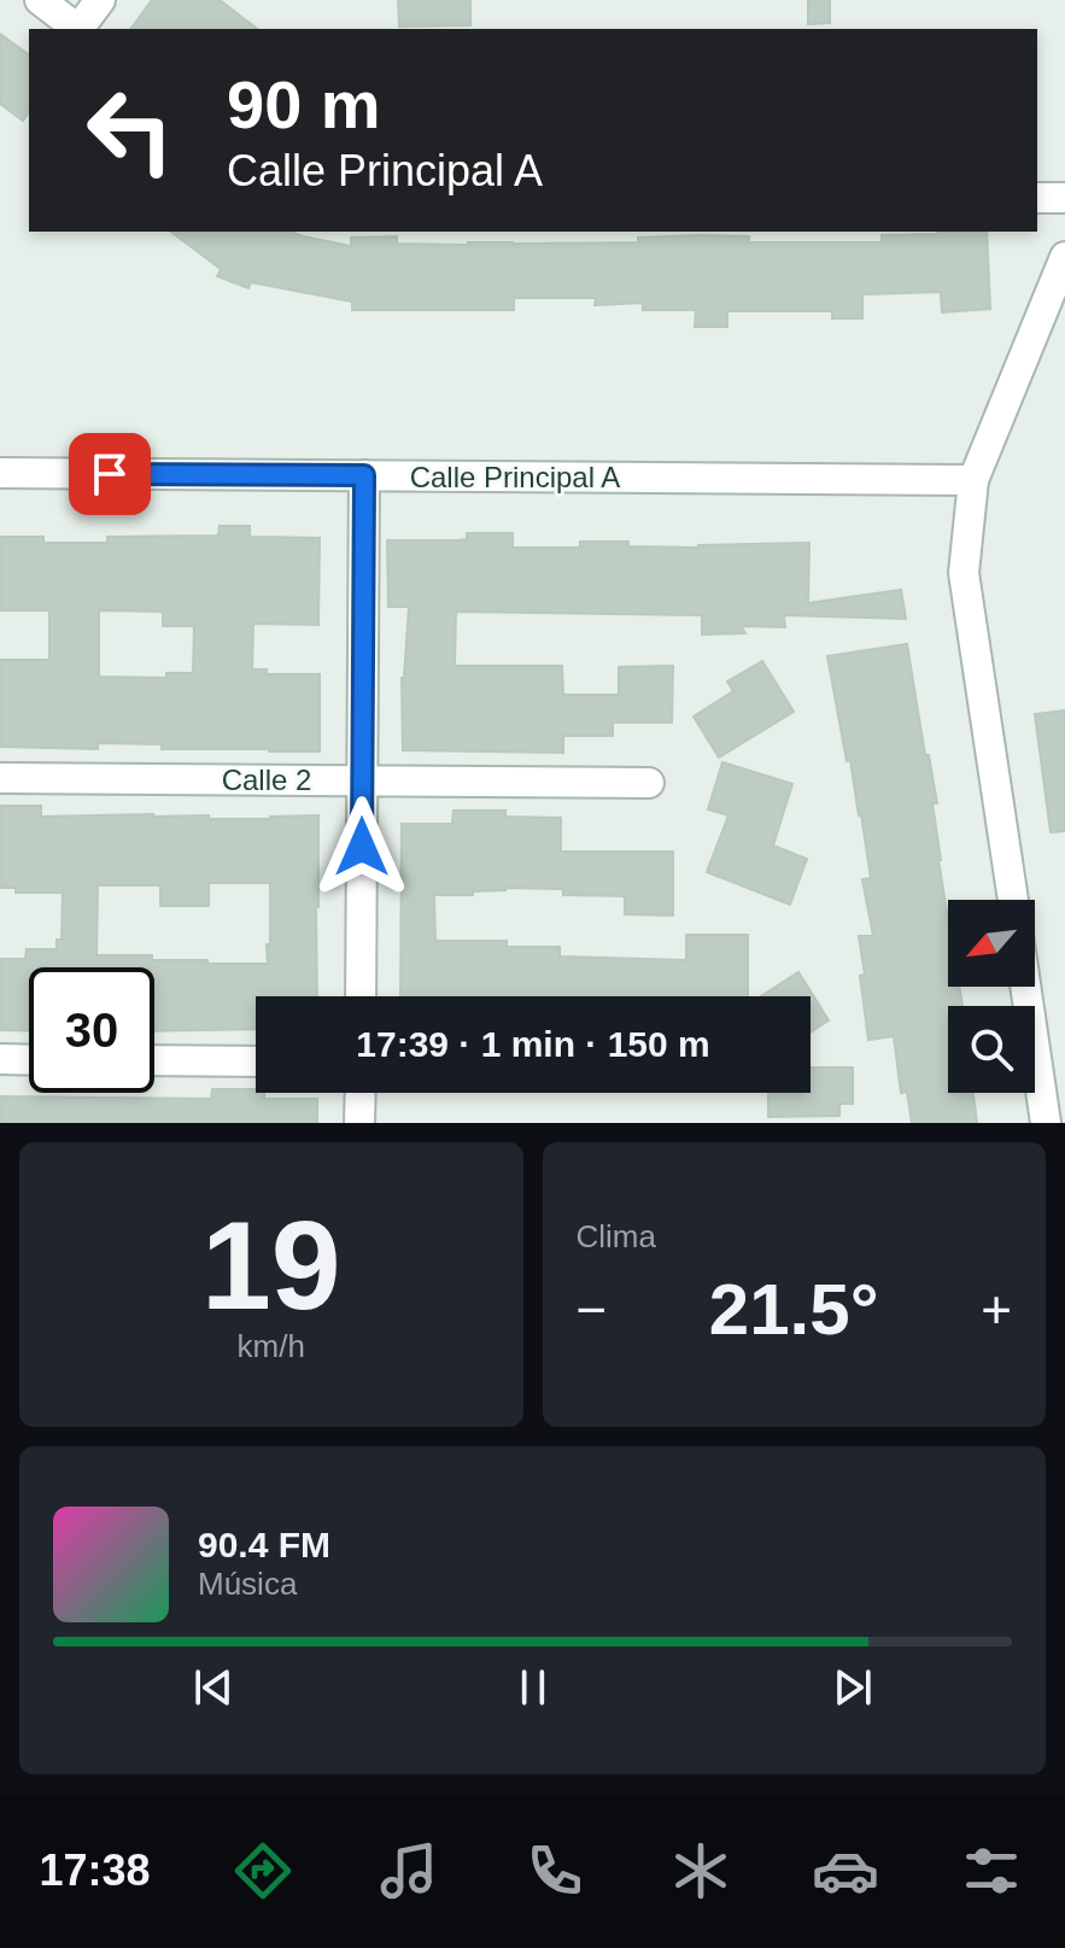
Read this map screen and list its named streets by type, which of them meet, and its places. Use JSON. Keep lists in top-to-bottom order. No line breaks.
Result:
{"streets":{"street":["Calle Principal A","Calle 2"]},"north":"bottom left","page":{"turn":["90 m","Calle Principal A"],"limit":"30","trip":"17:39 · 1 min · 150 m","tile":[["19","km/h"],"Clima"],"heat":["−","21.5°","+"],"song":["90.4 FM","Música"],"tabs":"17:38"}}
